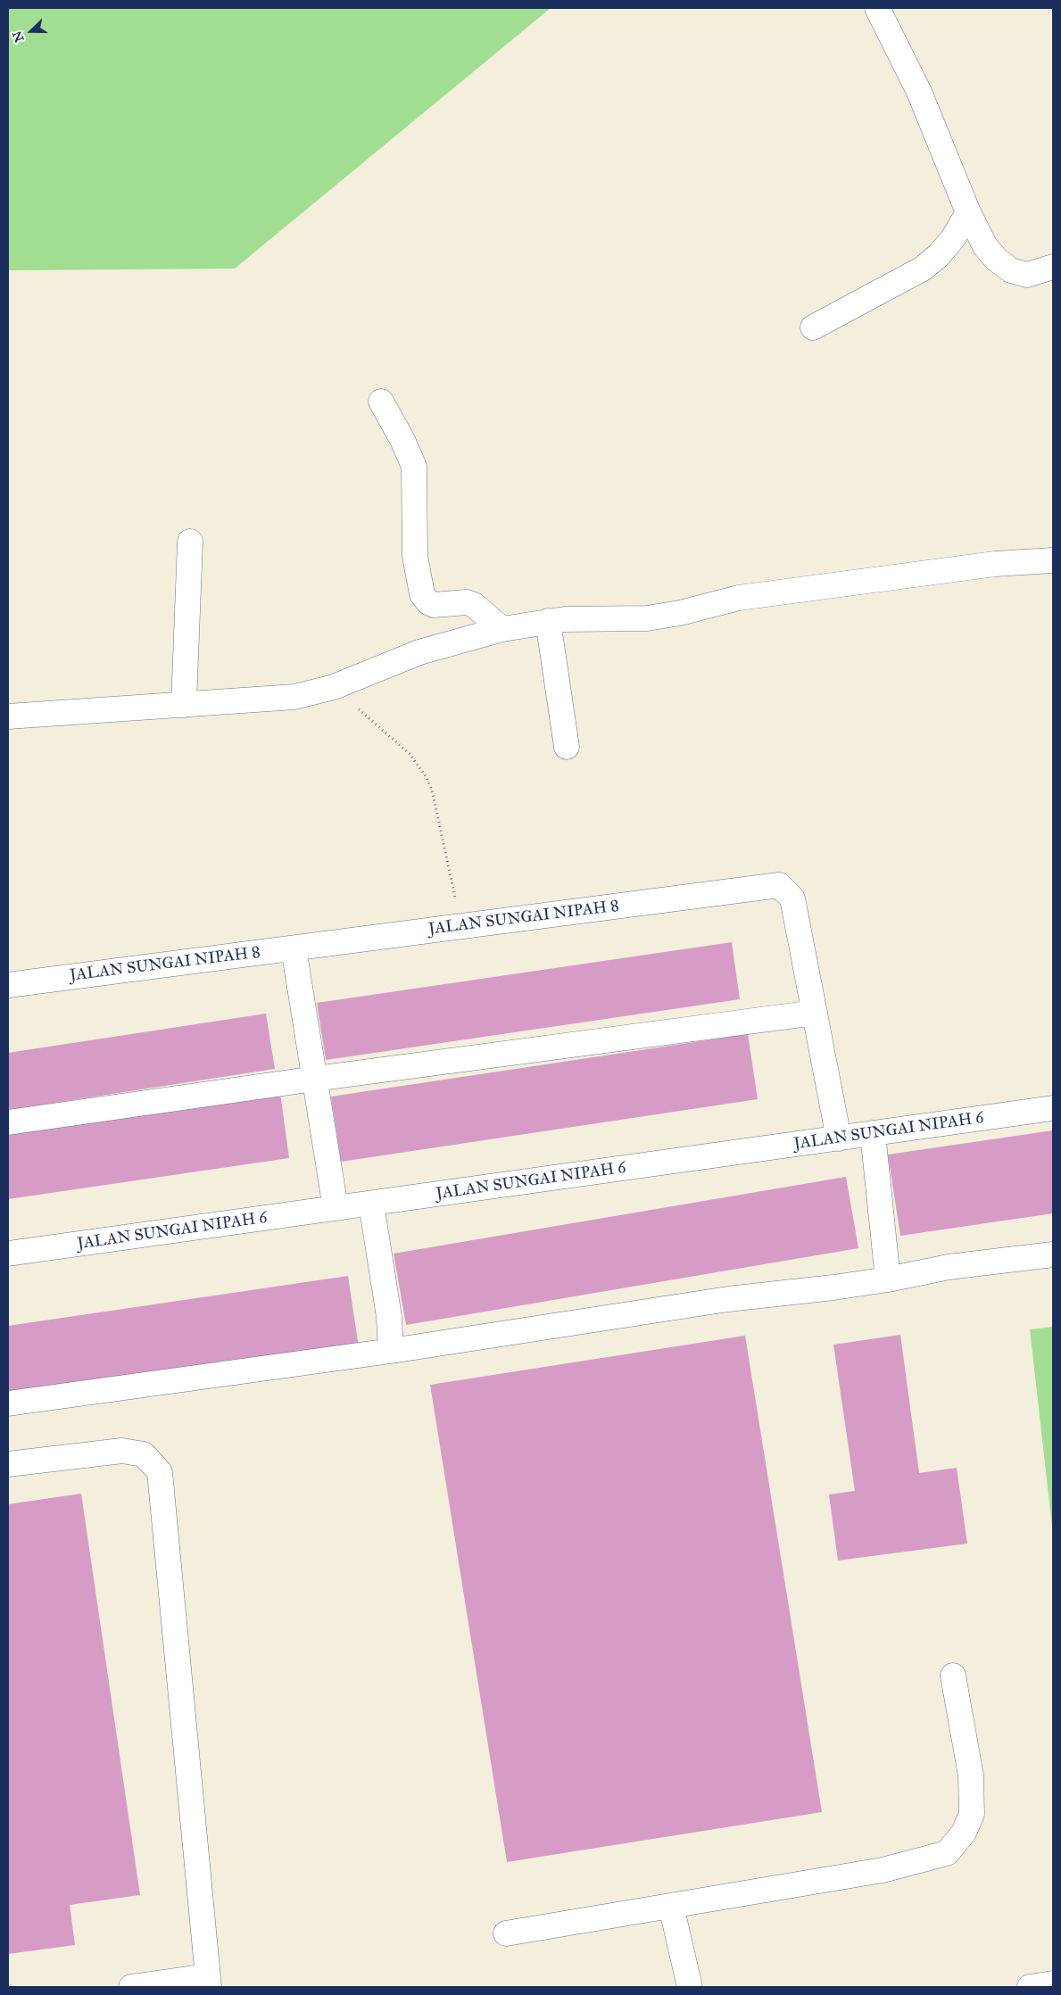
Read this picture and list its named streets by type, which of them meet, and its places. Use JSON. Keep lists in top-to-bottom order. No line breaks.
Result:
{"streets":{"street":["JALAN SUNGAI NIPAH 8","JALAN SUNGAI NIPAH 6"]},"crossings":[["JALAN SUNGAI NIPAH 8","JALAN SUNGAI NIPAH 6"]],"north":"left"}
